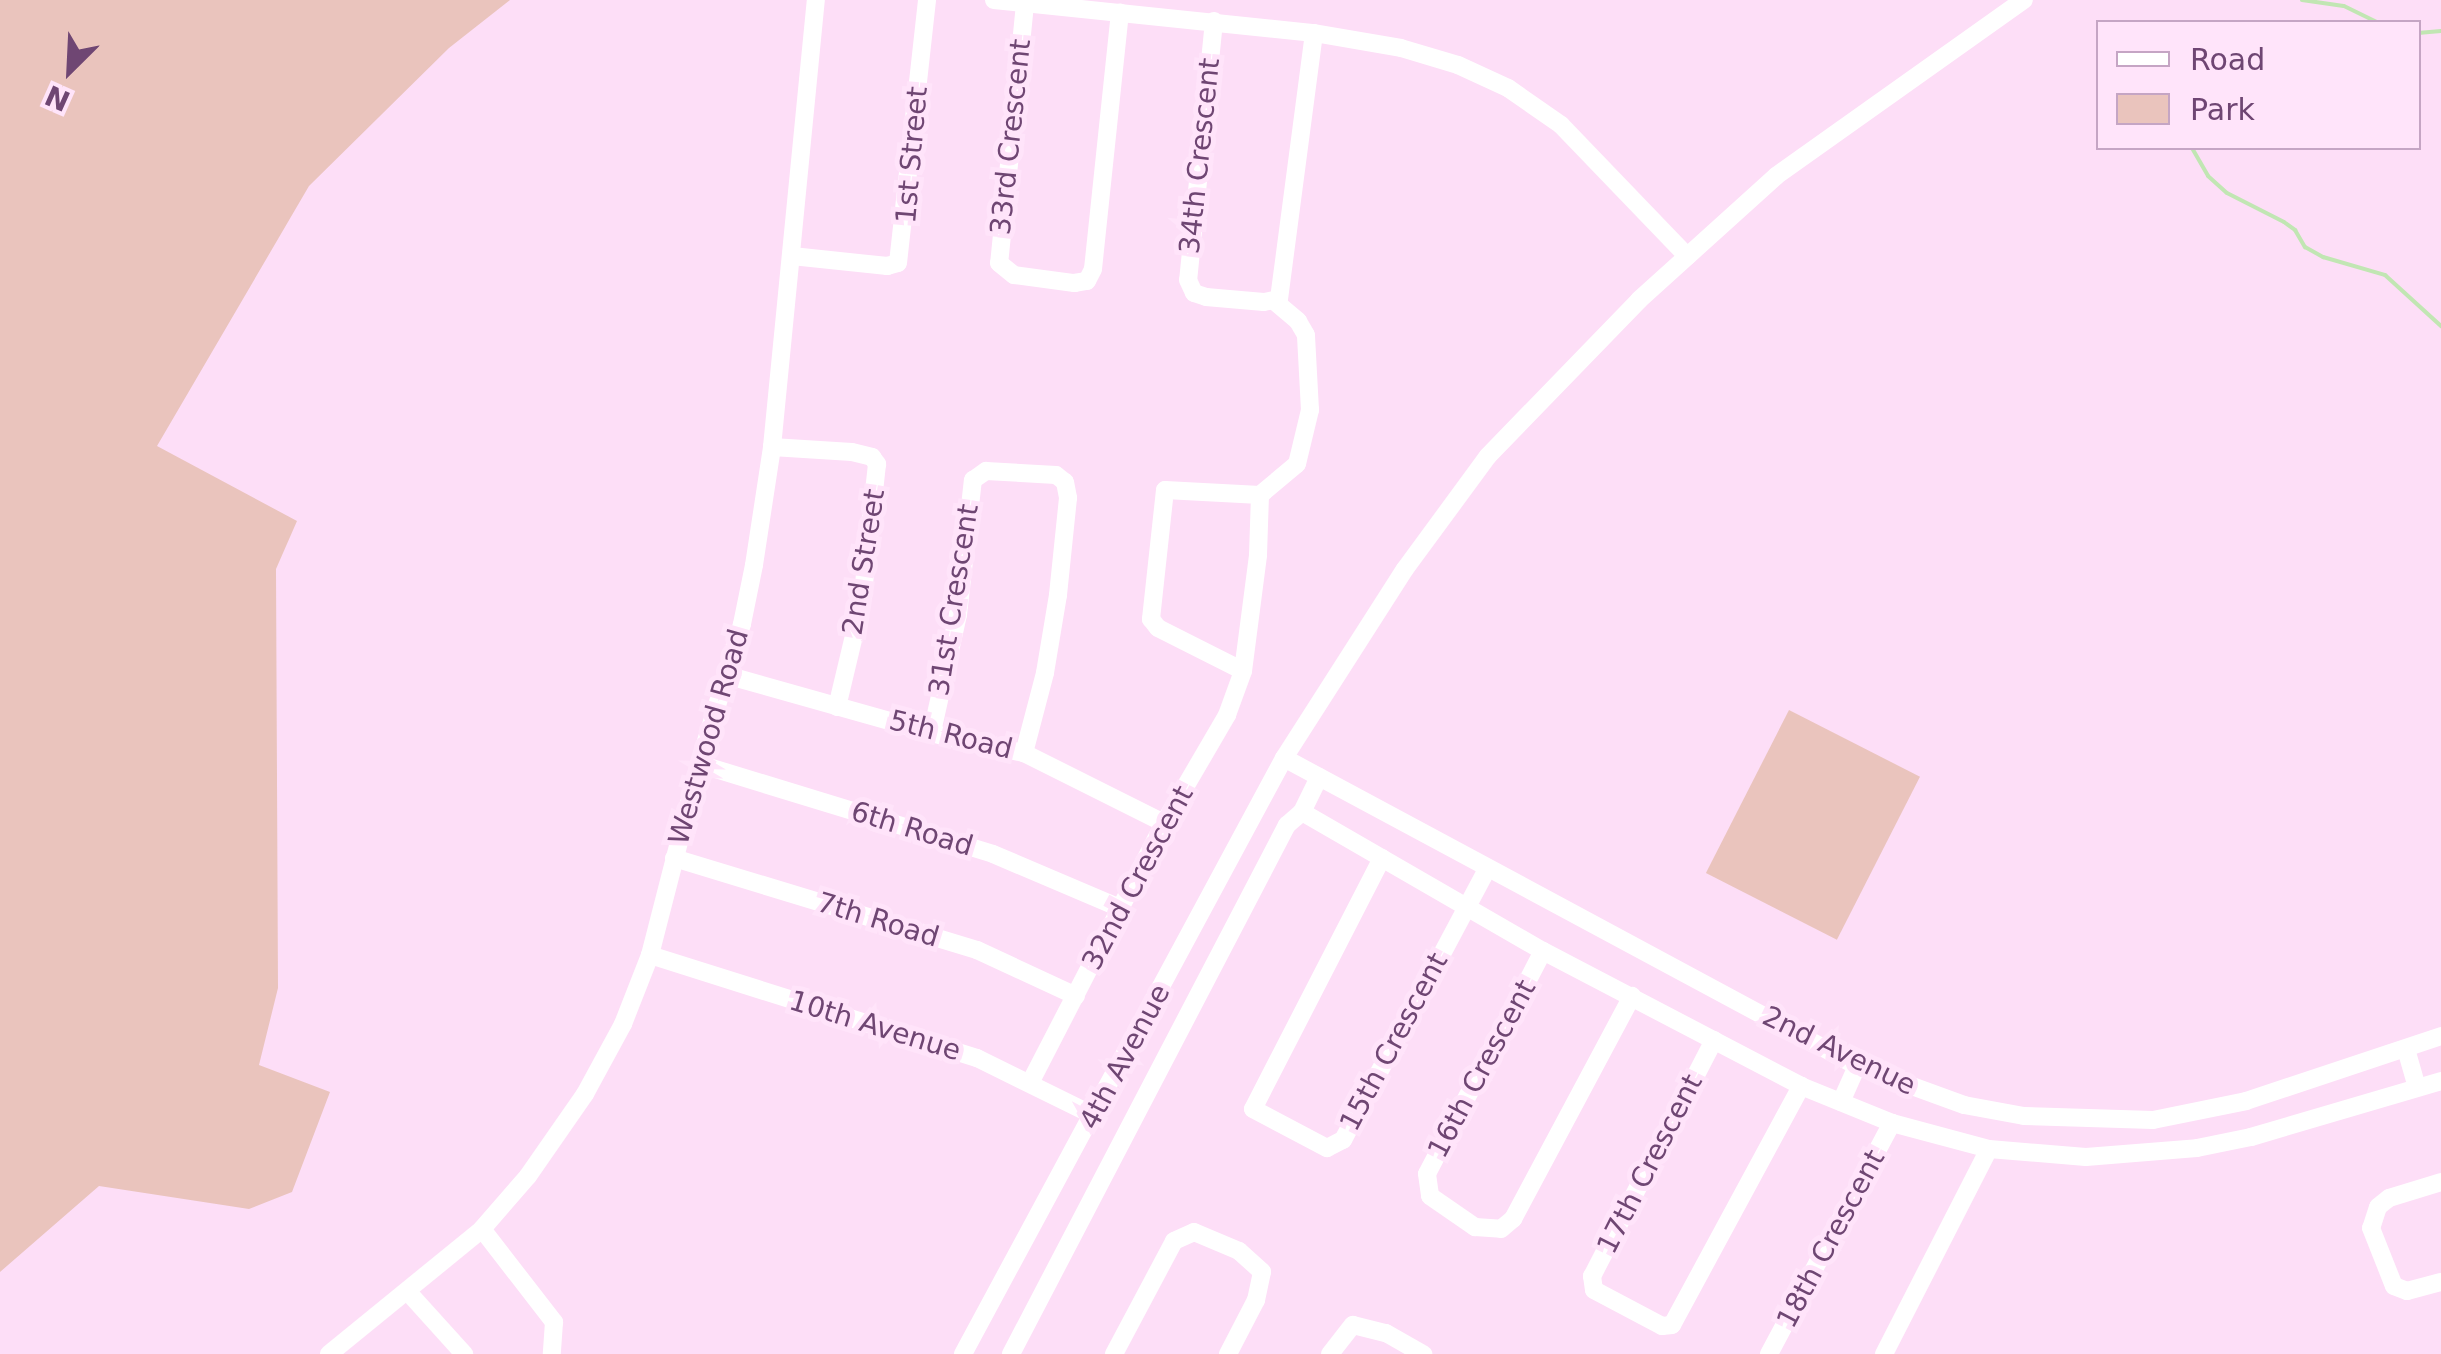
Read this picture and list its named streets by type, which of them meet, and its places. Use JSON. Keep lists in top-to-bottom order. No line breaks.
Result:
{"streets":{"street":["33rd Crescent","1st Street","34th Crescent","2nd Street","31st Crescent","5th Road","Westwood Road","6th Road","32nd Crescent","7th Road","10th Avenue","15th Crescent","2nd Avenue","4th Avenue","16th Crescent","17th Crescent","18th Crescent"]},"crossings":[["1st Street","Westwood Road"],["2nd Street","5th Road"],["2nd Street","Westwood Road"],["31st Crescent","5th Road"],["5th Road","Westwood Road"],["5th Road","32nd Crescent"],["Westwood Road","6th Road"],["Westwood Road","7th Road"],["Westwood Road","10th Avenue"],["6th Road","32nd Crescent"],["32nd Crescent","7th Road"],["32nd Crescent","10th Avenue"],["10th Avenue","4th Avenue"],["15th Crescent","2nd Avenue"],["2nd Avenue","4th Avenue"]],"legend":["Road","Park"],"north":"bottom left"}
